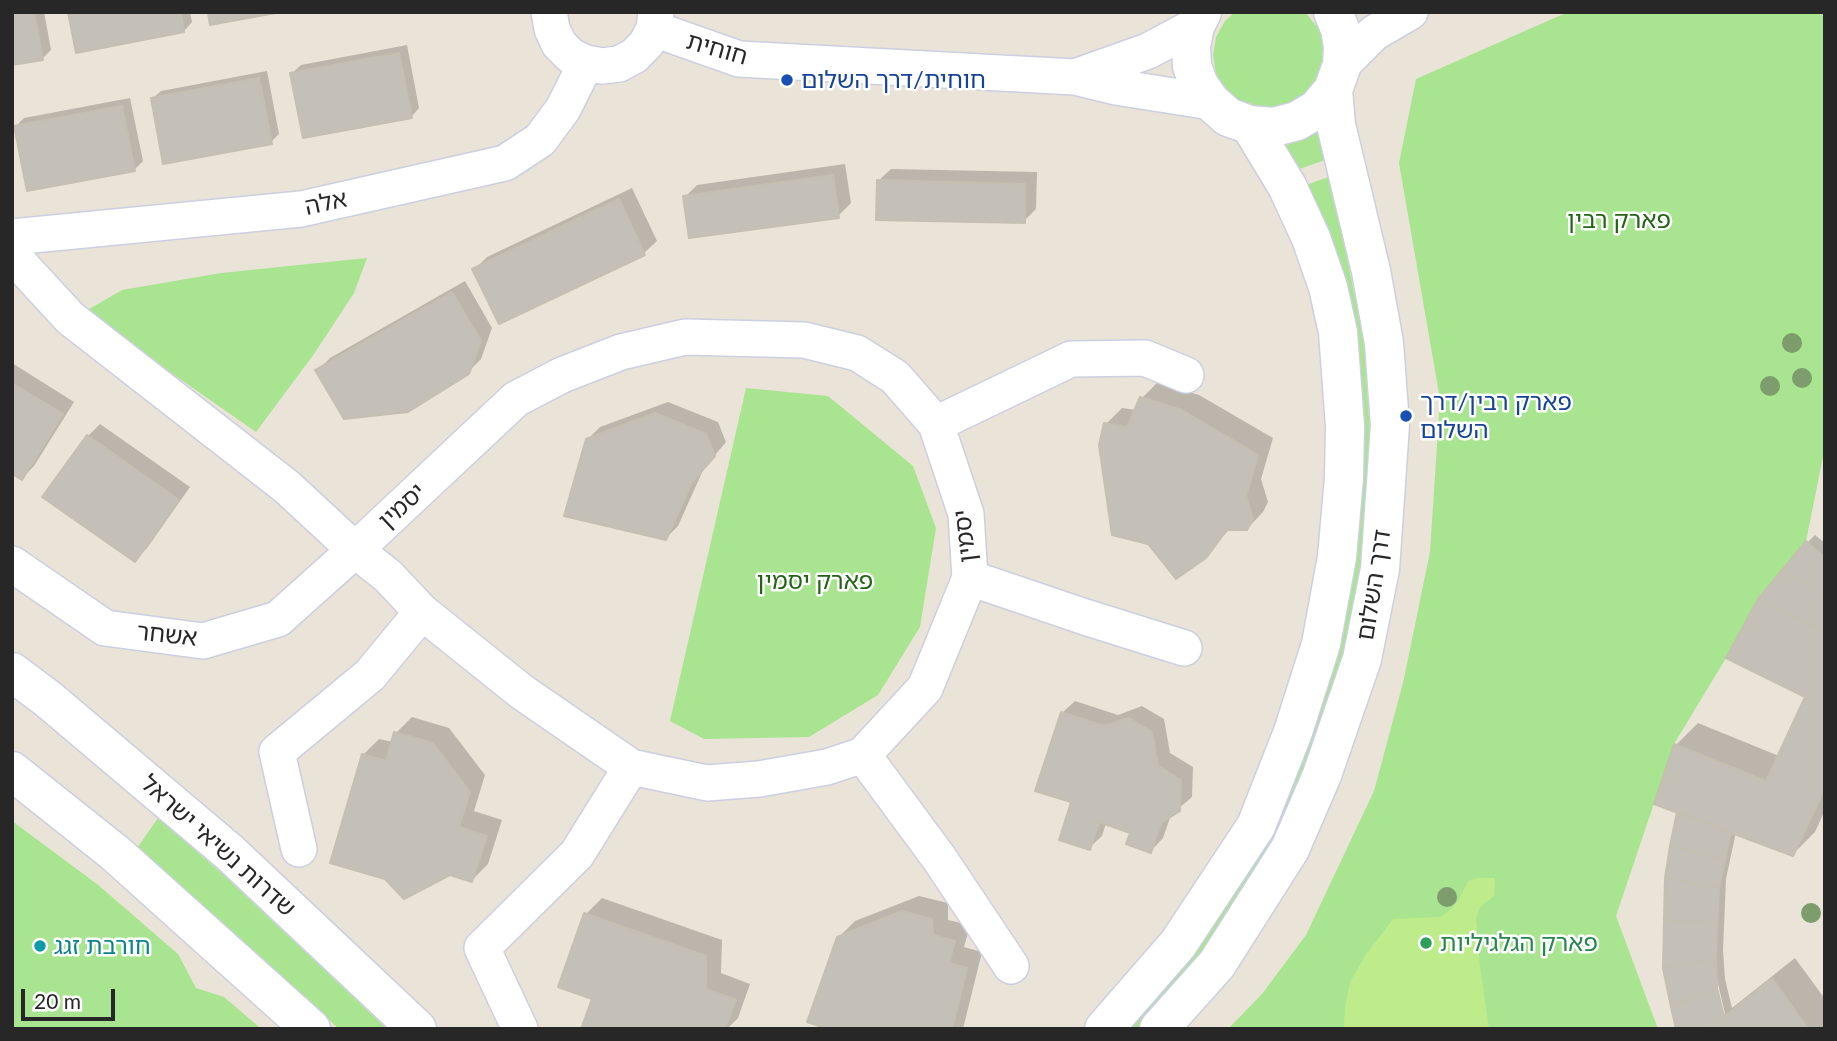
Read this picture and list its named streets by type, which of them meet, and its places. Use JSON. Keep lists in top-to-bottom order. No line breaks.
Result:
{"streets":{"street":["חוחית","אלה","יסמין","דרך השלום","אשחר","שדרות נשיאי ישראל"]},"crossings":[["יסמין","אשחר"]],"parks":["פארק רבין","פארק יסמין"],"places":["חוחית/דרך השלום","פארק רבין/דרך השלום","פארק הגלגיליות","חורבת זגג"],"scale_bar":"20 m"}
